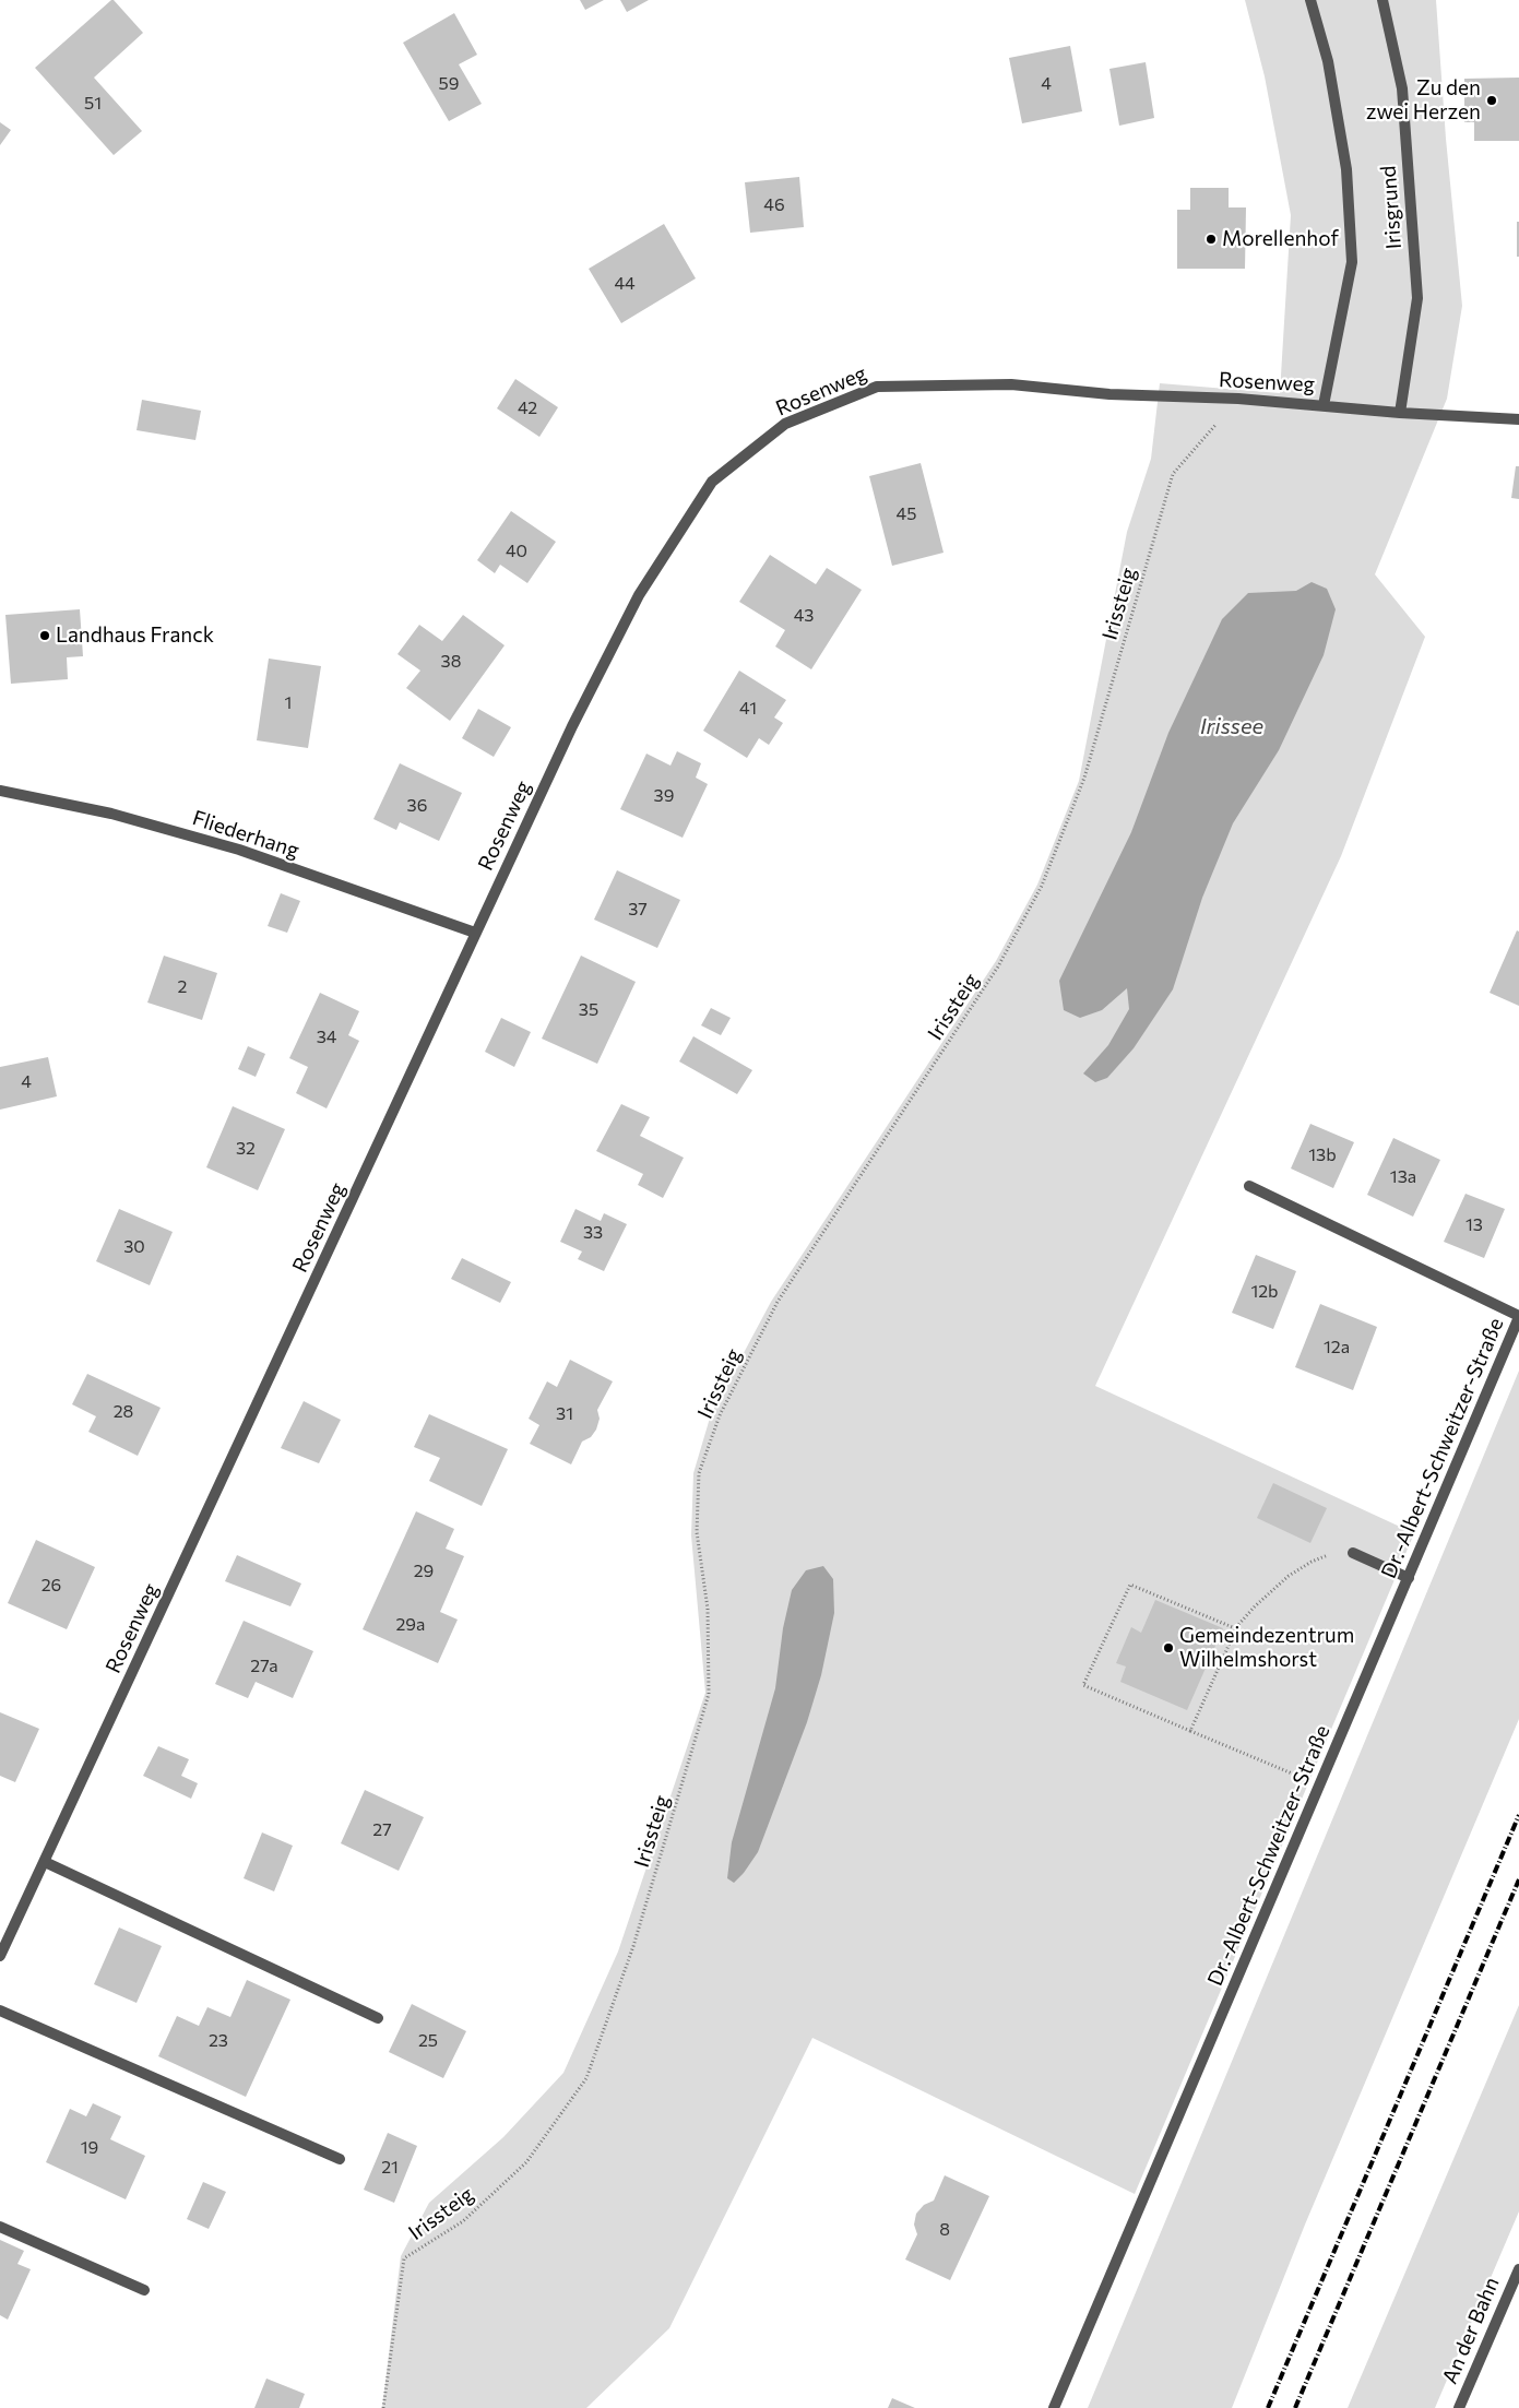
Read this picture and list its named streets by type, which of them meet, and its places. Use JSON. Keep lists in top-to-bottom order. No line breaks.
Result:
{"streets":{"street":["Irisgrund","Rosenweg","Fliederhang","Dr.-Albert-Schweitzer-Straße","An der Bahn"],"path":["Irissteig"]},"crossings":[["Irisgrund","Rosenweg"],["Rosenweg","Irissteig"],["Rosenweg","Fliederhang"]],"water":["Irissee"],"places":["Zu den zwei Herzen","Morellenhof","Landhaus Franck","Gemeindezentrum Wilhelmshorst"],"house_numbers":["59","4","51","46","44","42","45","40","43","38","1","41","39","36","37","2","35","34","4","32","13b","13a","13","33","30","12b","12a","28","31","29","26","29a","27a","27","23","25","19","21","8"]}
